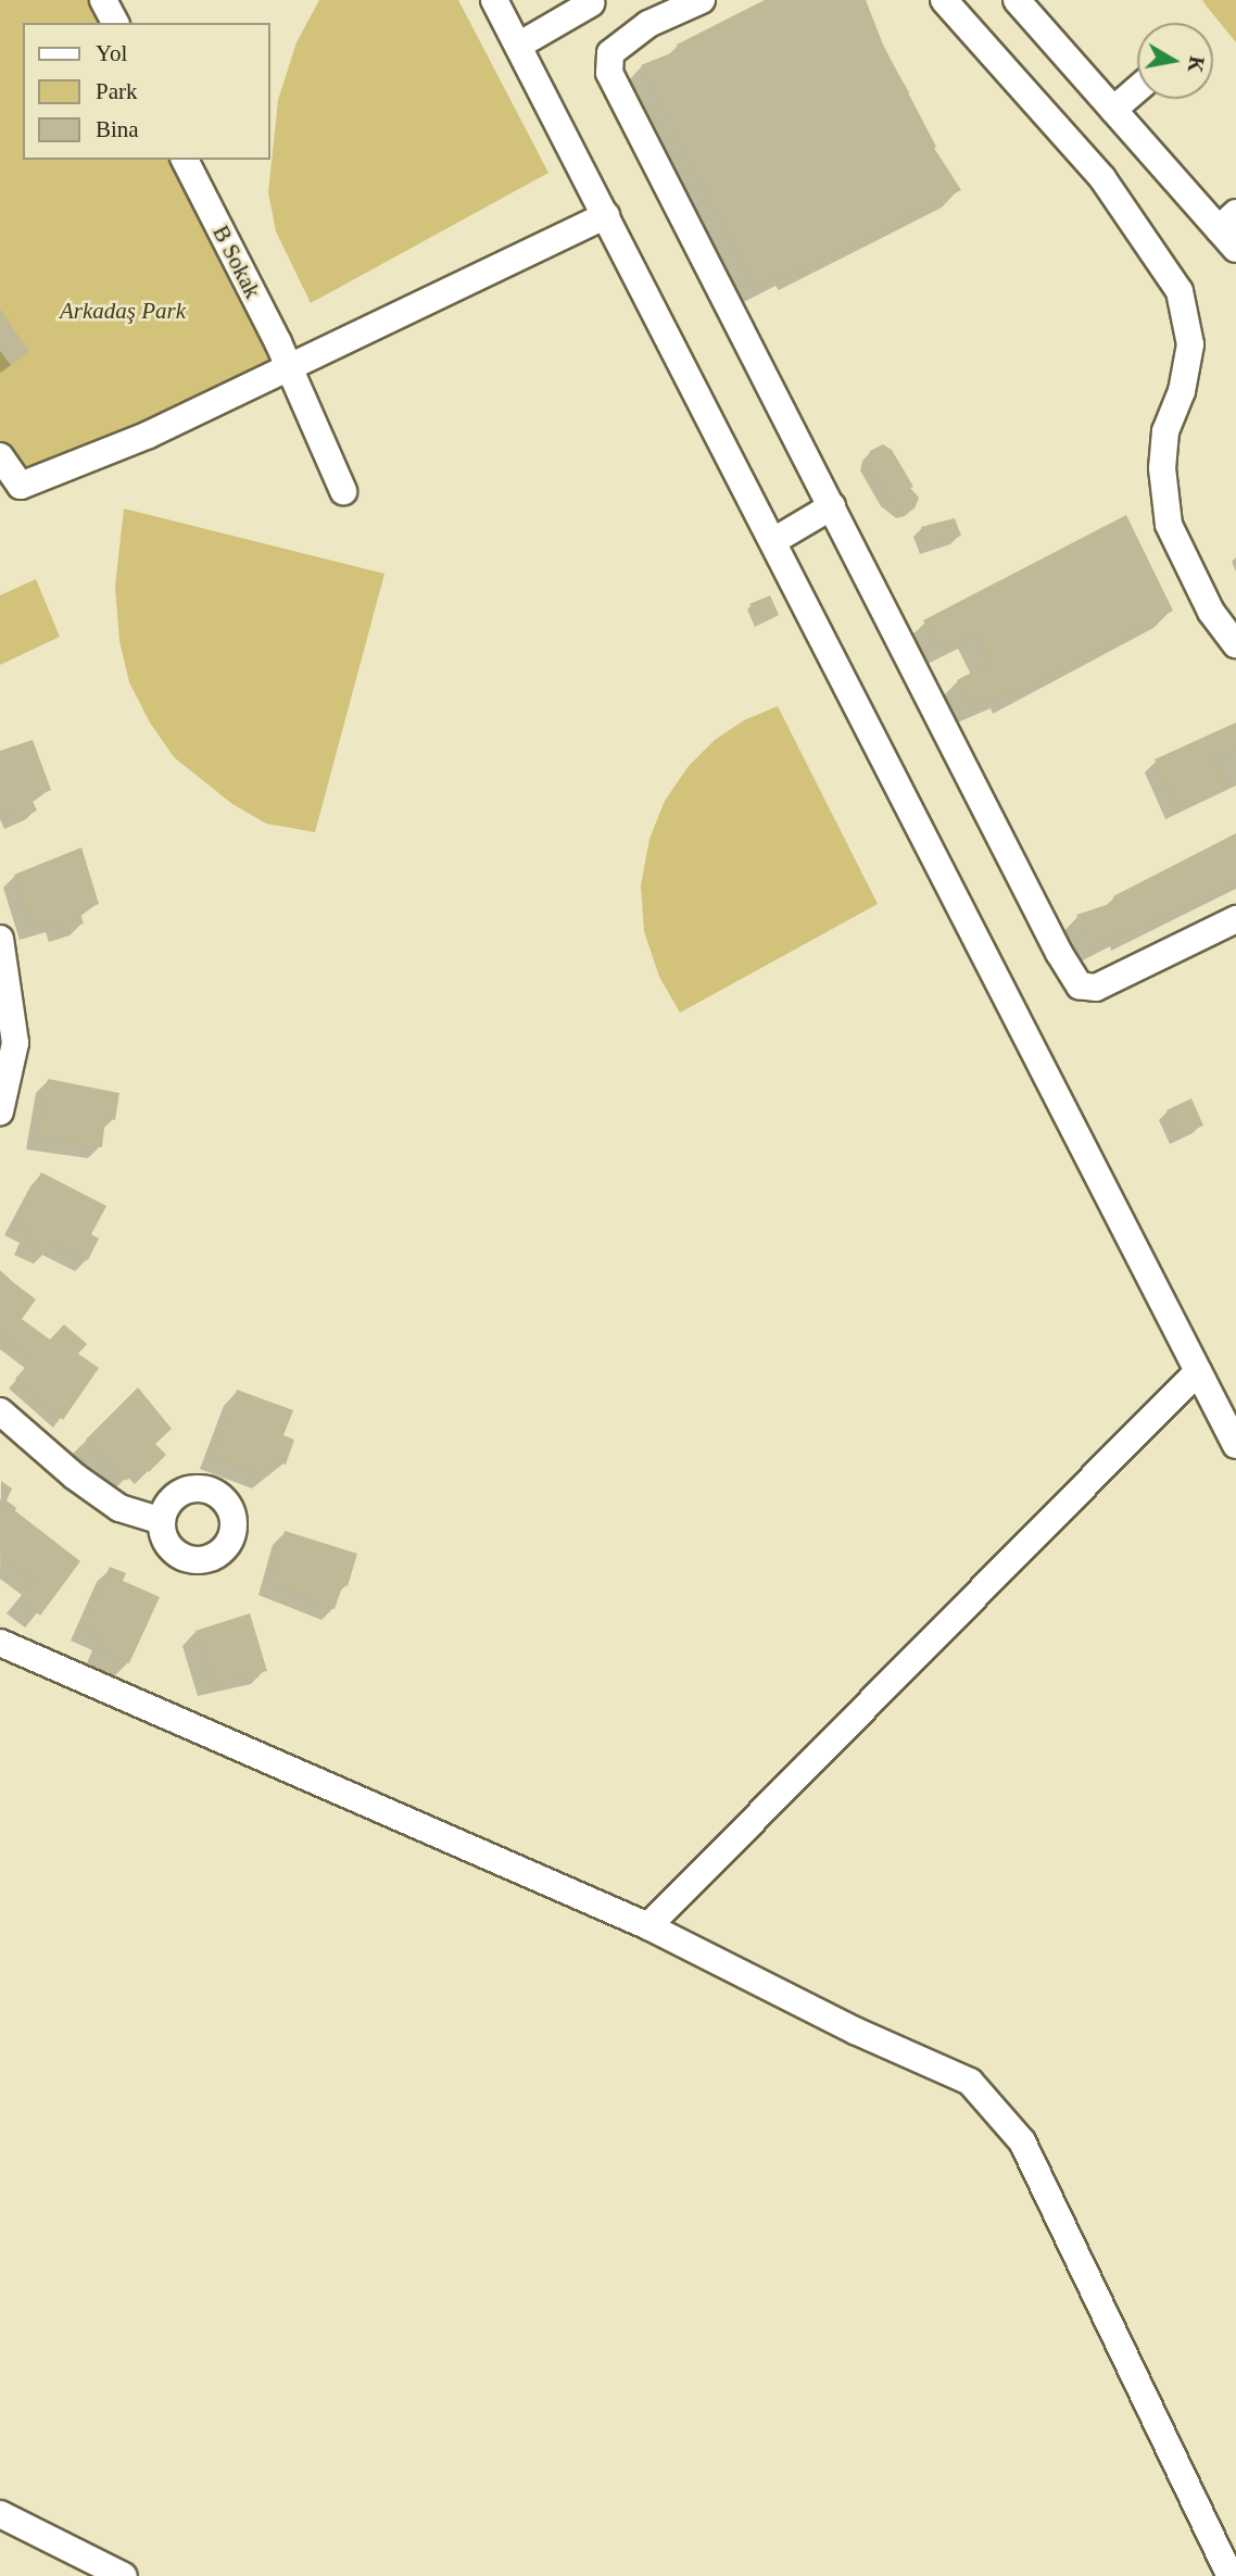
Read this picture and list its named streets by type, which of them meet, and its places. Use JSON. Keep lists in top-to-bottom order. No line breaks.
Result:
{"streets":{"street":["B Sokak"]},"parks":["Arkadaş Park"],"legend":["Yol","Park","Bina"],"north":"right"}
